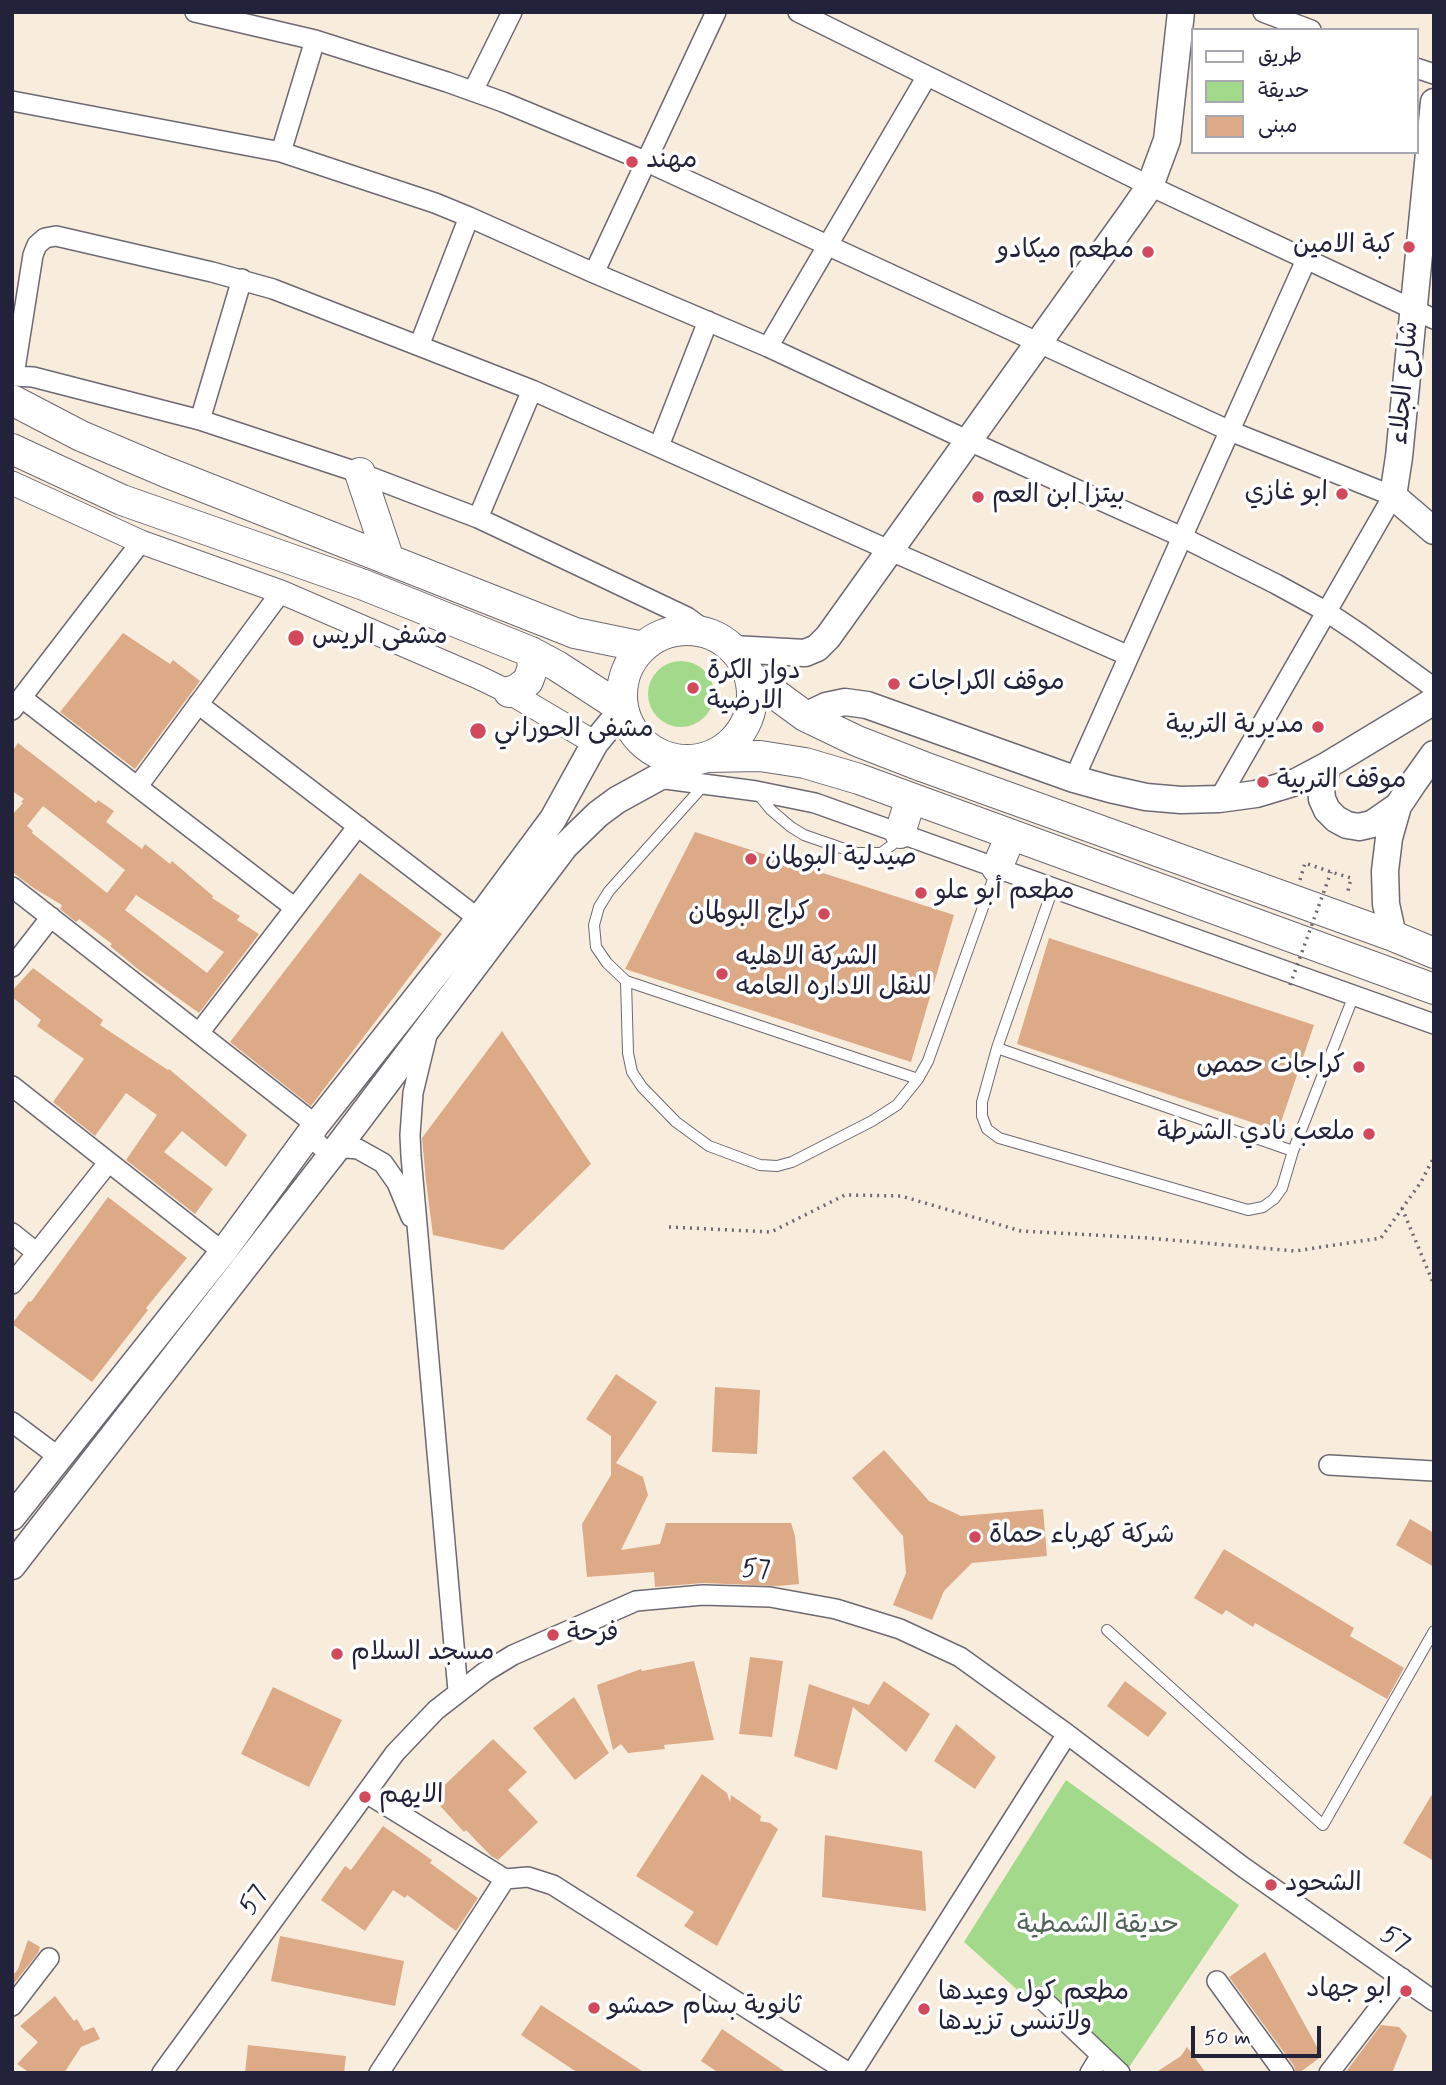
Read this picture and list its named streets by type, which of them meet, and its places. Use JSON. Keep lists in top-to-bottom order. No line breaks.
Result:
{"streets":{"main road":["شارع الجلاء"],"street":["57"]},"parks":["حديقة الشمطية"],"places":["مهند","كبة الامين","مطعم ميكادو","ابو غازي","بيتزا ابن العم","مشفى الريس","موقف الكراجات","دوار الكرة الارضية","مديرية التربية","مشفى الحوراني","موقف التربية","صيدلية البولمان","مطعم أبو علو","كراج البولمان","الشركة الاهليه للنقل الاداره العامه","كراجات حمص","ملعب نادي الشرطة","شركة كهرباء حماة","فرحة","مسجد السلام","الايهم","الشحود","ابو جهاد","ثانوية بسام حمشو","مطعم كول وعيدها ولاتنسى تزيدها"],"legend":["طريق","حديقة","مبنى"],"scale_bar":"50 m"}
